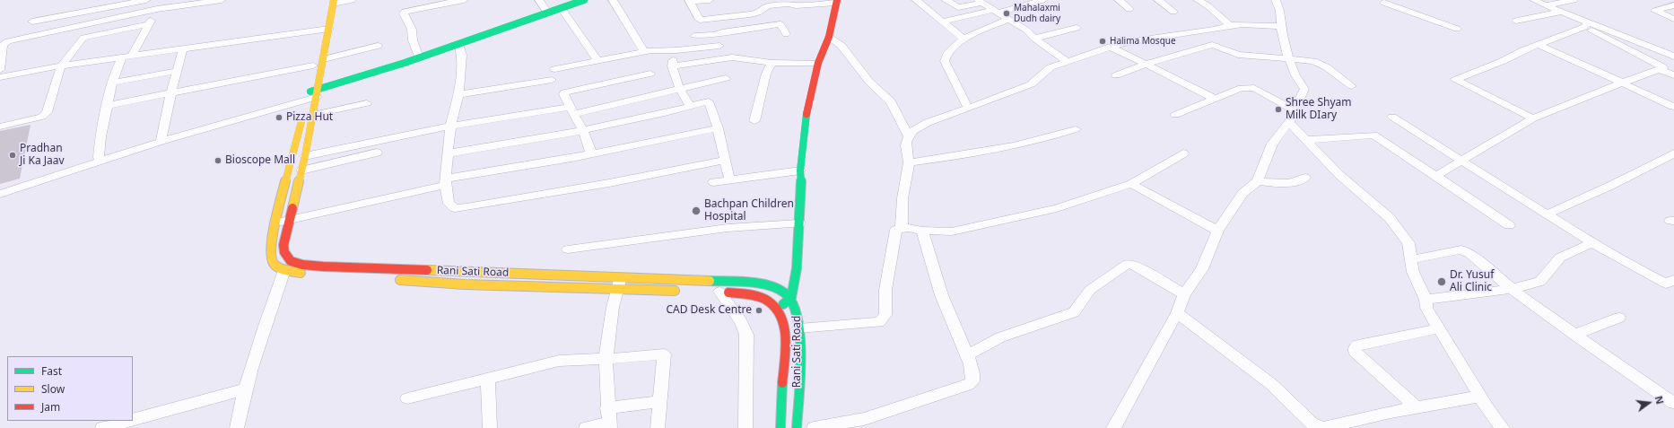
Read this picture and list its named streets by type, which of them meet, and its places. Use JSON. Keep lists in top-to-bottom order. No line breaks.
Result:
{"streets":{"street":["Rani Sati Road"]},"places":["Mahalaxmi Dudh dairy","Halima Mosque","Shree Shyam Milk DIary","Pizza Hut","Pradhan Ji Ka Jaav","Bioscope Mall","Bachpan Children Hospital","Dr. Yusuf Ali Clinic","CAD Desk Centre"],"legend":["Fast","Slow","Jam"],"north":"right"}
